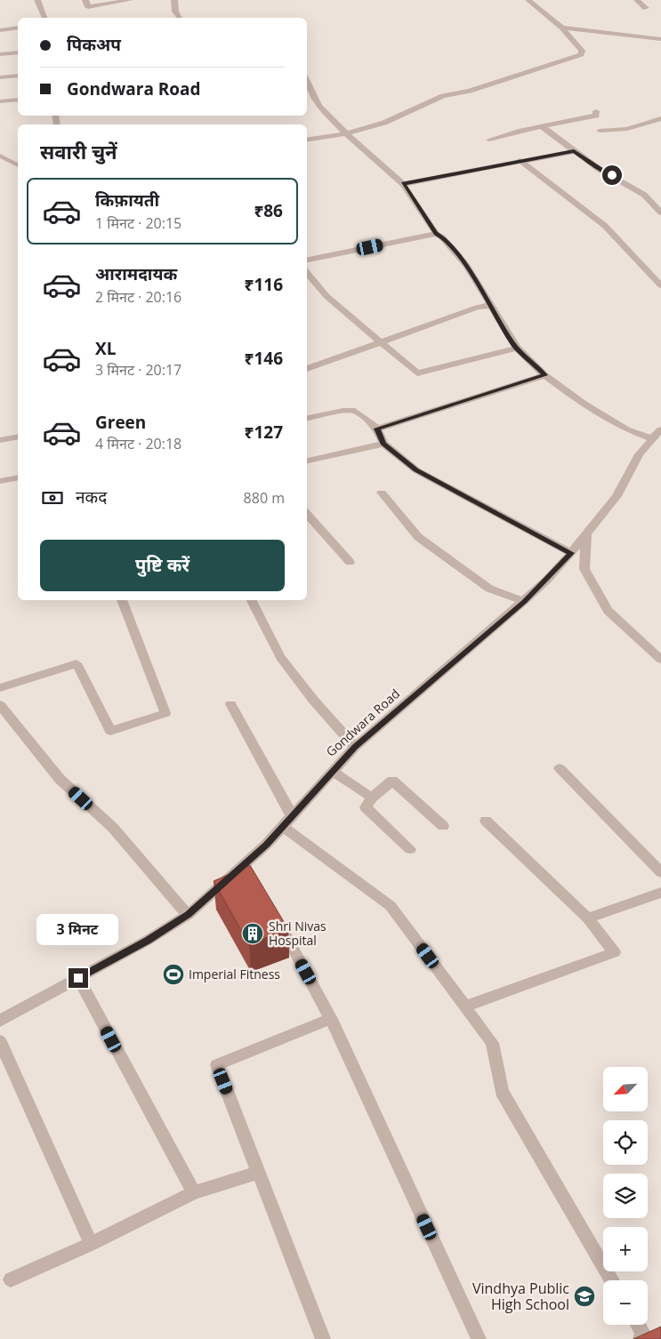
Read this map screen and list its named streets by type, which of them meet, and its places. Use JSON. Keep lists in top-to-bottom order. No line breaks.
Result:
{"streets":{"street":["Gondwara Road"]},"places":{"building":["Shri Nivas Hospital"],"sports":["Imperial Fitness"],"school or university":["Vindhya Public High School"]},"north":"bottom left","page":{"banner":["पिकअप","Gondwara Road"],"heading":"सवारी चुनें","list":[{"name":"किफ़ायती","note":"1 मिनट · 20:15","value":"₹86"},{"name":"आरामदायक","note":"2 मिनट · 20:16","value":"₹116"},{"name":"XL","note":"3 मिनट · 20:17","value":"₹146"},{"name":"Green","note":"4 मिनट · 20:18","value":"₹127"}],"pay":["नकद","880 m"],"buttons":"पुष्टि करें","bubble":"3 मिनट","map_buttons":["+","−"]}}
